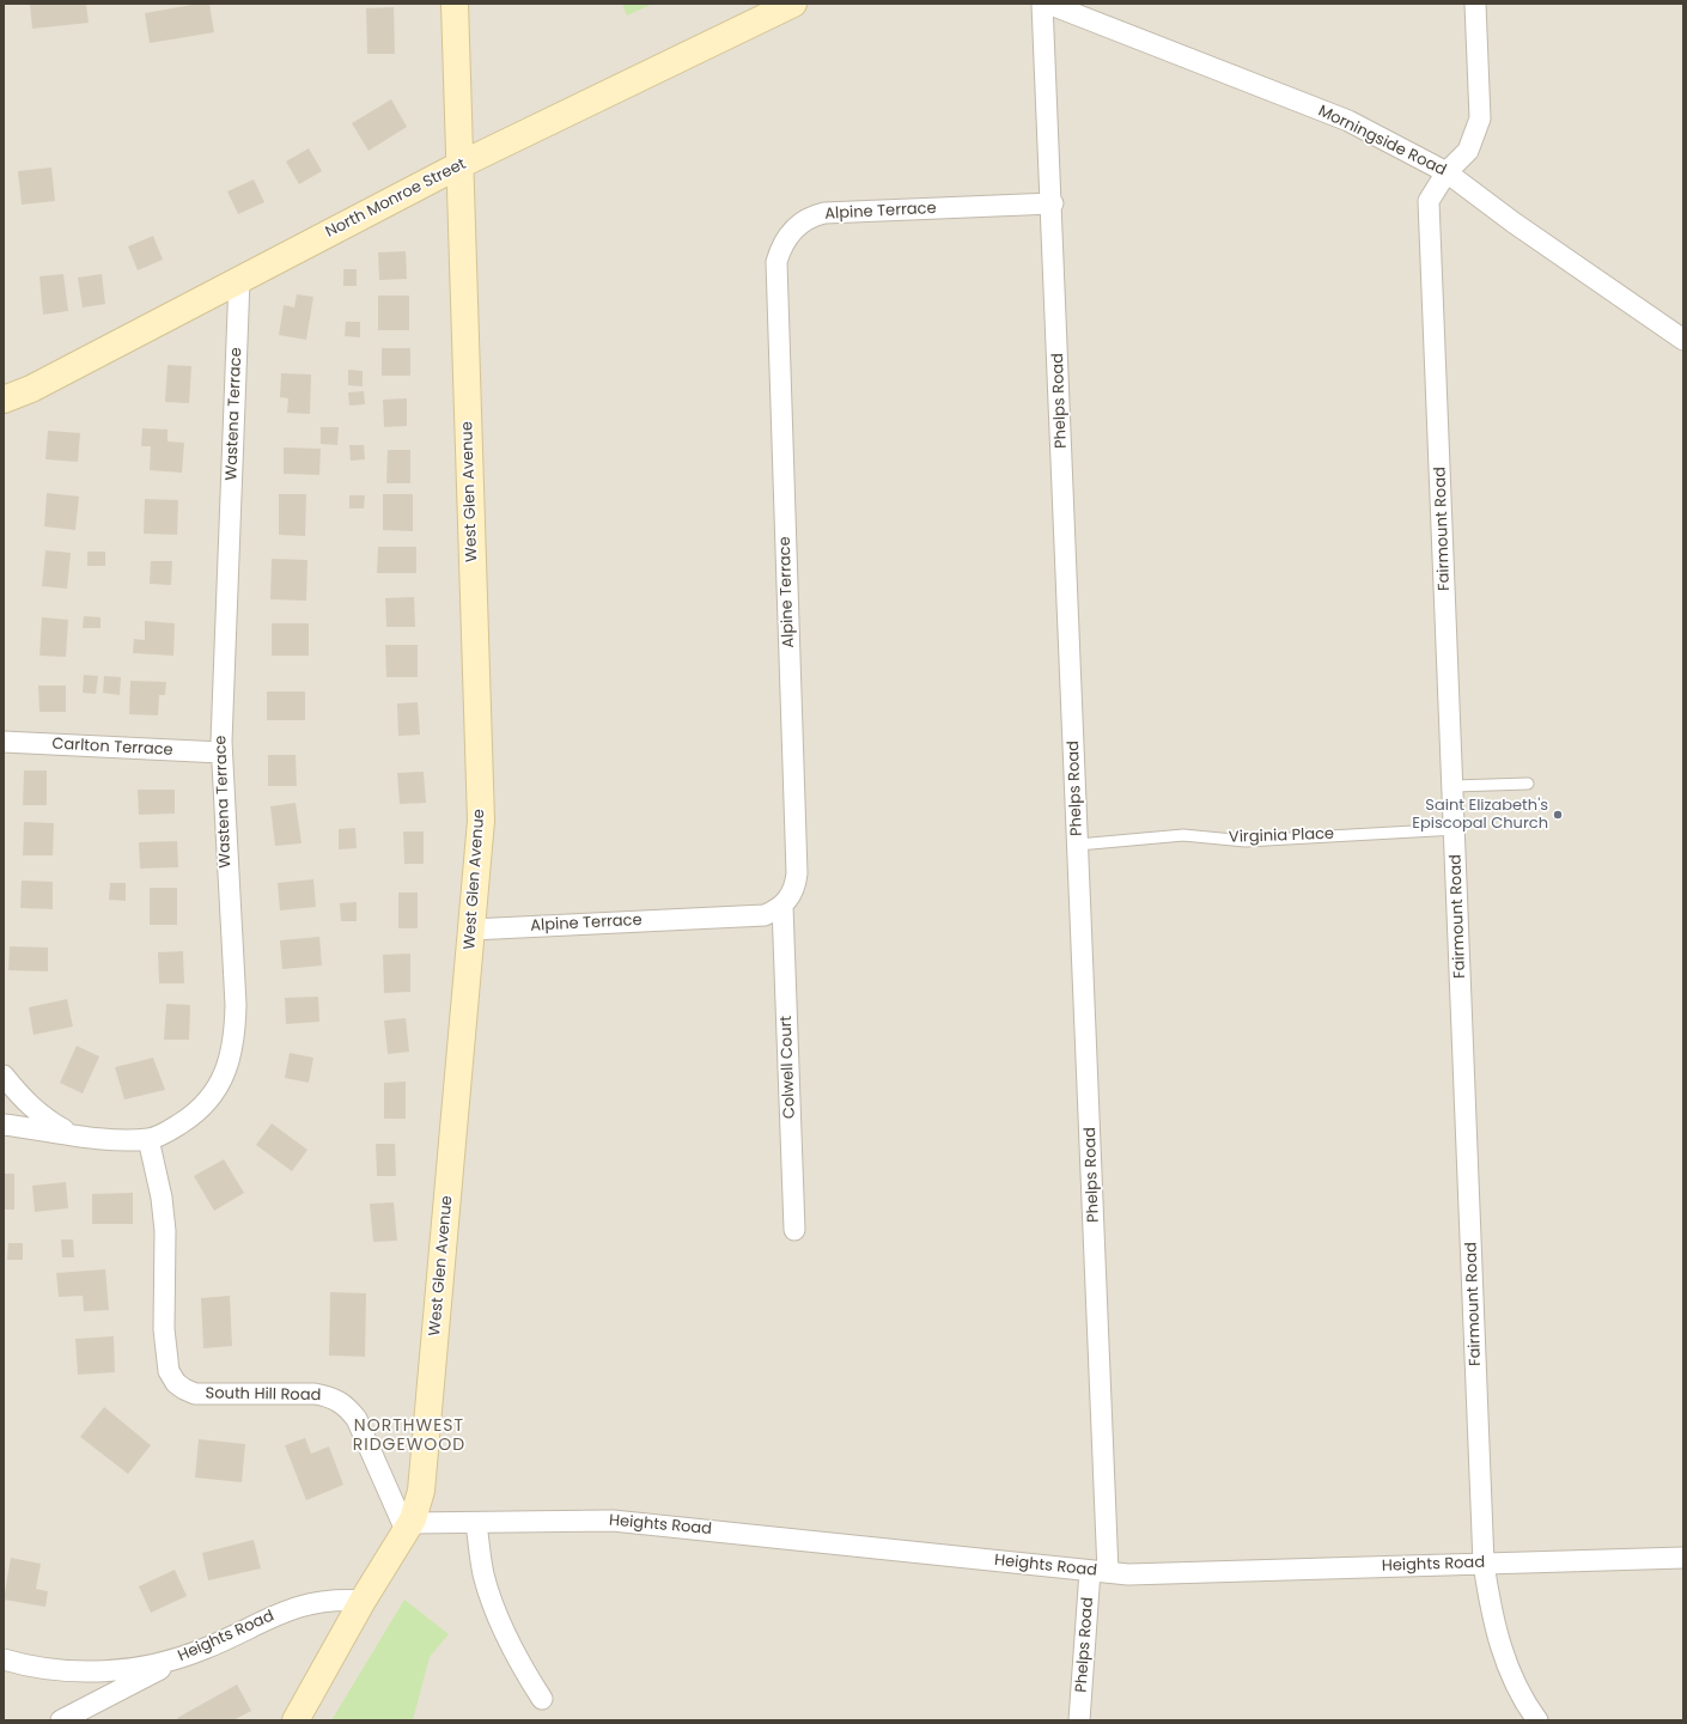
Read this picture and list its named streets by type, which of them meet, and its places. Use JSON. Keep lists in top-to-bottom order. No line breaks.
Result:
{"streets":{"street":["Morningside Road","North Monroe Street","Alpine Terrace","Phelps Road","Wastena Terrace","West Glen Avenue","Fairmount Road","Carlton Terrace","Colwell Court","South Hill Road","Heights Road"],"lane":["Virginia Place"]},"crossings":[["Morningside Road","Fairmount Road"],["North Monroe Street","Wastena Terrace"],["North Monroe Street","West Glen Avenue"],["Alpine Terrace","Phelps Road"],["Alpine Terrace","West Glen Avenue"],["Alpine Terrace","Colwell Court"],["Phelps Road","Virginia Place"],["Phelps Road","Heights Road"],["Wastena Terrace","Carlton Terrace"],["Wastena Terrace","South Hill Road"],["West Glen Avenue","South Hill Road"],["West Glen Avenue","Heights Road"],["Fairmount Road","Virginia Place"],["Fairmount Road","Heights Road"],["South Hill Road","Heights Road"]],"districts":["NORTHWEST RIDGEWOOD"],"places":["Saint Elizabeth's Episcopal Church"]}
